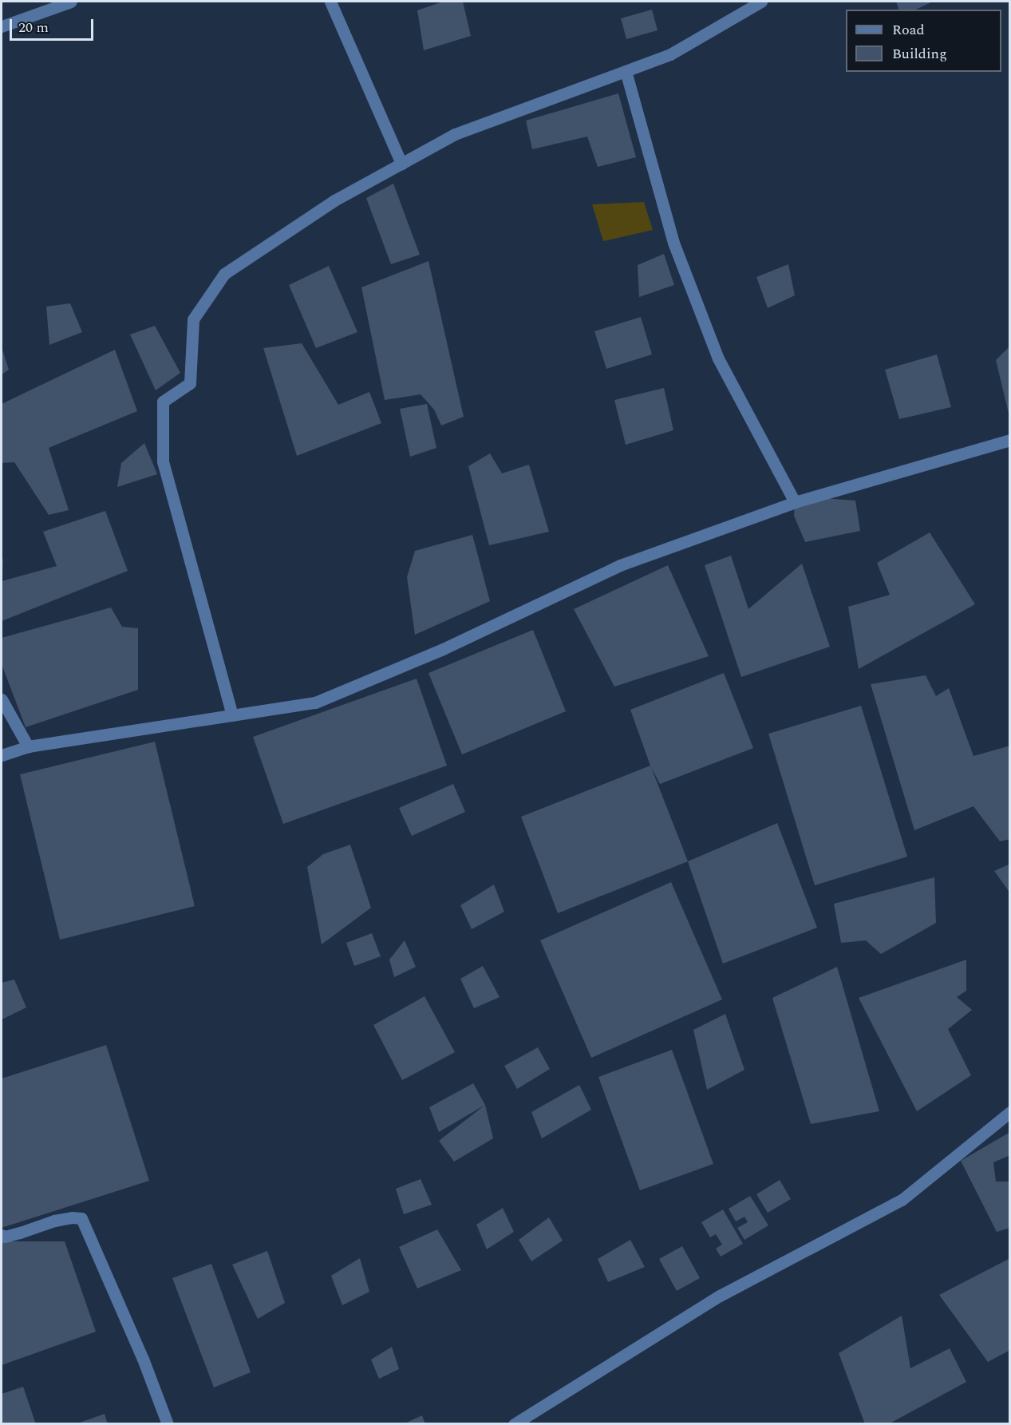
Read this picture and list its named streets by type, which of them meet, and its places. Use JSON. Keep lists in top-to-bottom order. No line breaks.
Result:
{"legend":["Road","Building"],"scale_bar":"20 m"}
